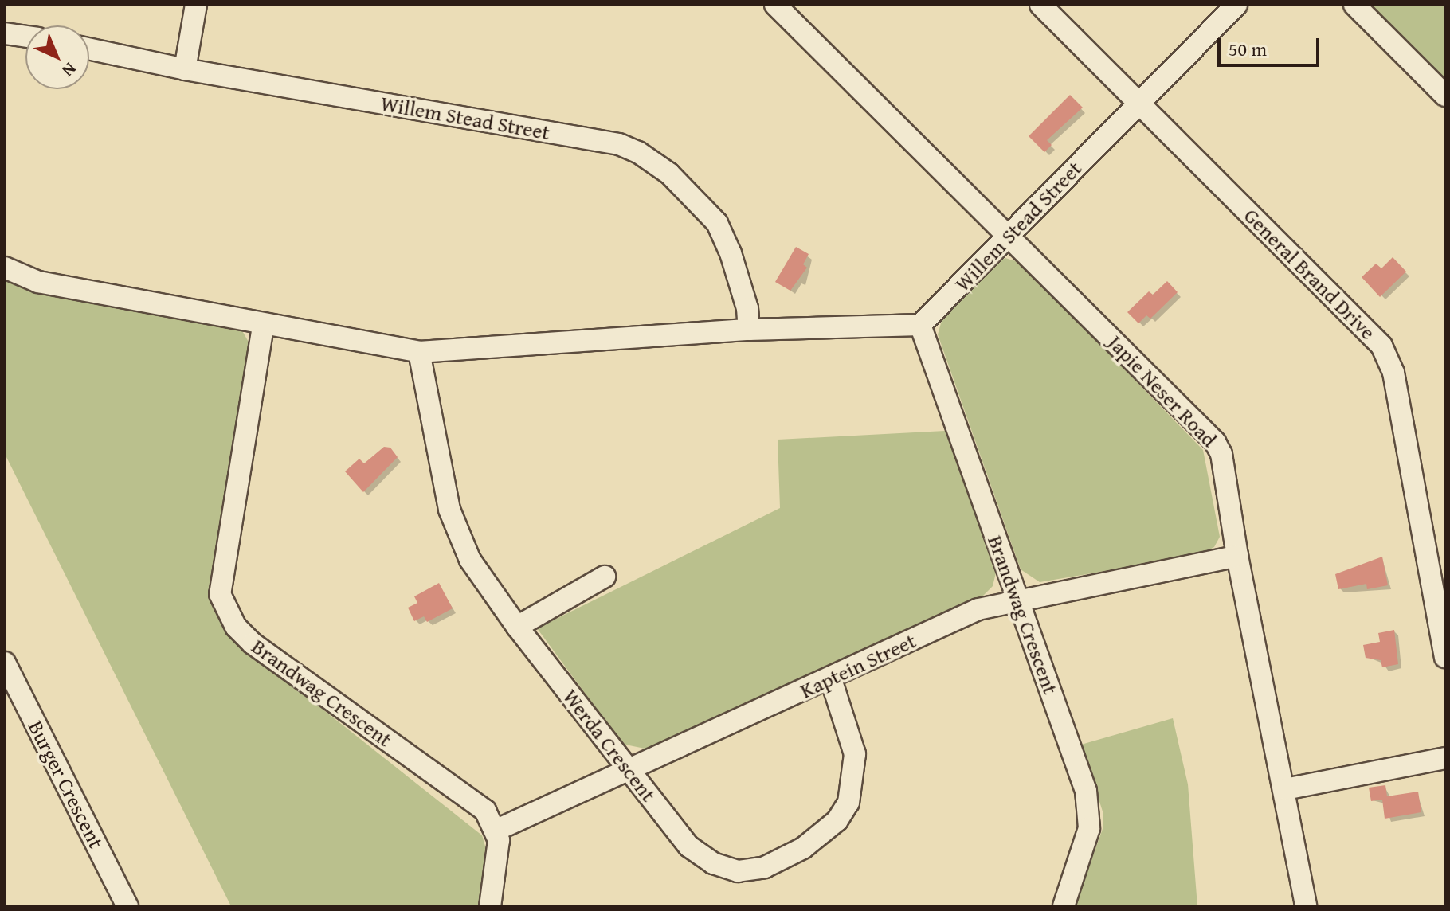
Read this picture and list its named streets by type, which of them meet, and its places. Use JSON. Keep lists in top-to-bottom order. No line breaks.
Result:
{"streets":{"street":["Willem Stead Street","General Brand Drive","Japie Neser Road","Brandwag Crescent","Kaptein Street","Werda Crescent","Burger Crescent"]},"crossings":[["Willem Stead Street","General Brand Drive"],["Willem Stead Street","Japie Neser Road"],["Willem Stead Street","Brandwag Crescent"],["Japie Neser Road","Kaptein Street"],["Brandwag Crescent","Kaptein Street"],["Kaptein Street","Werda Crescent"]],"scale_bar":"50 m","north":"bottom right"}
